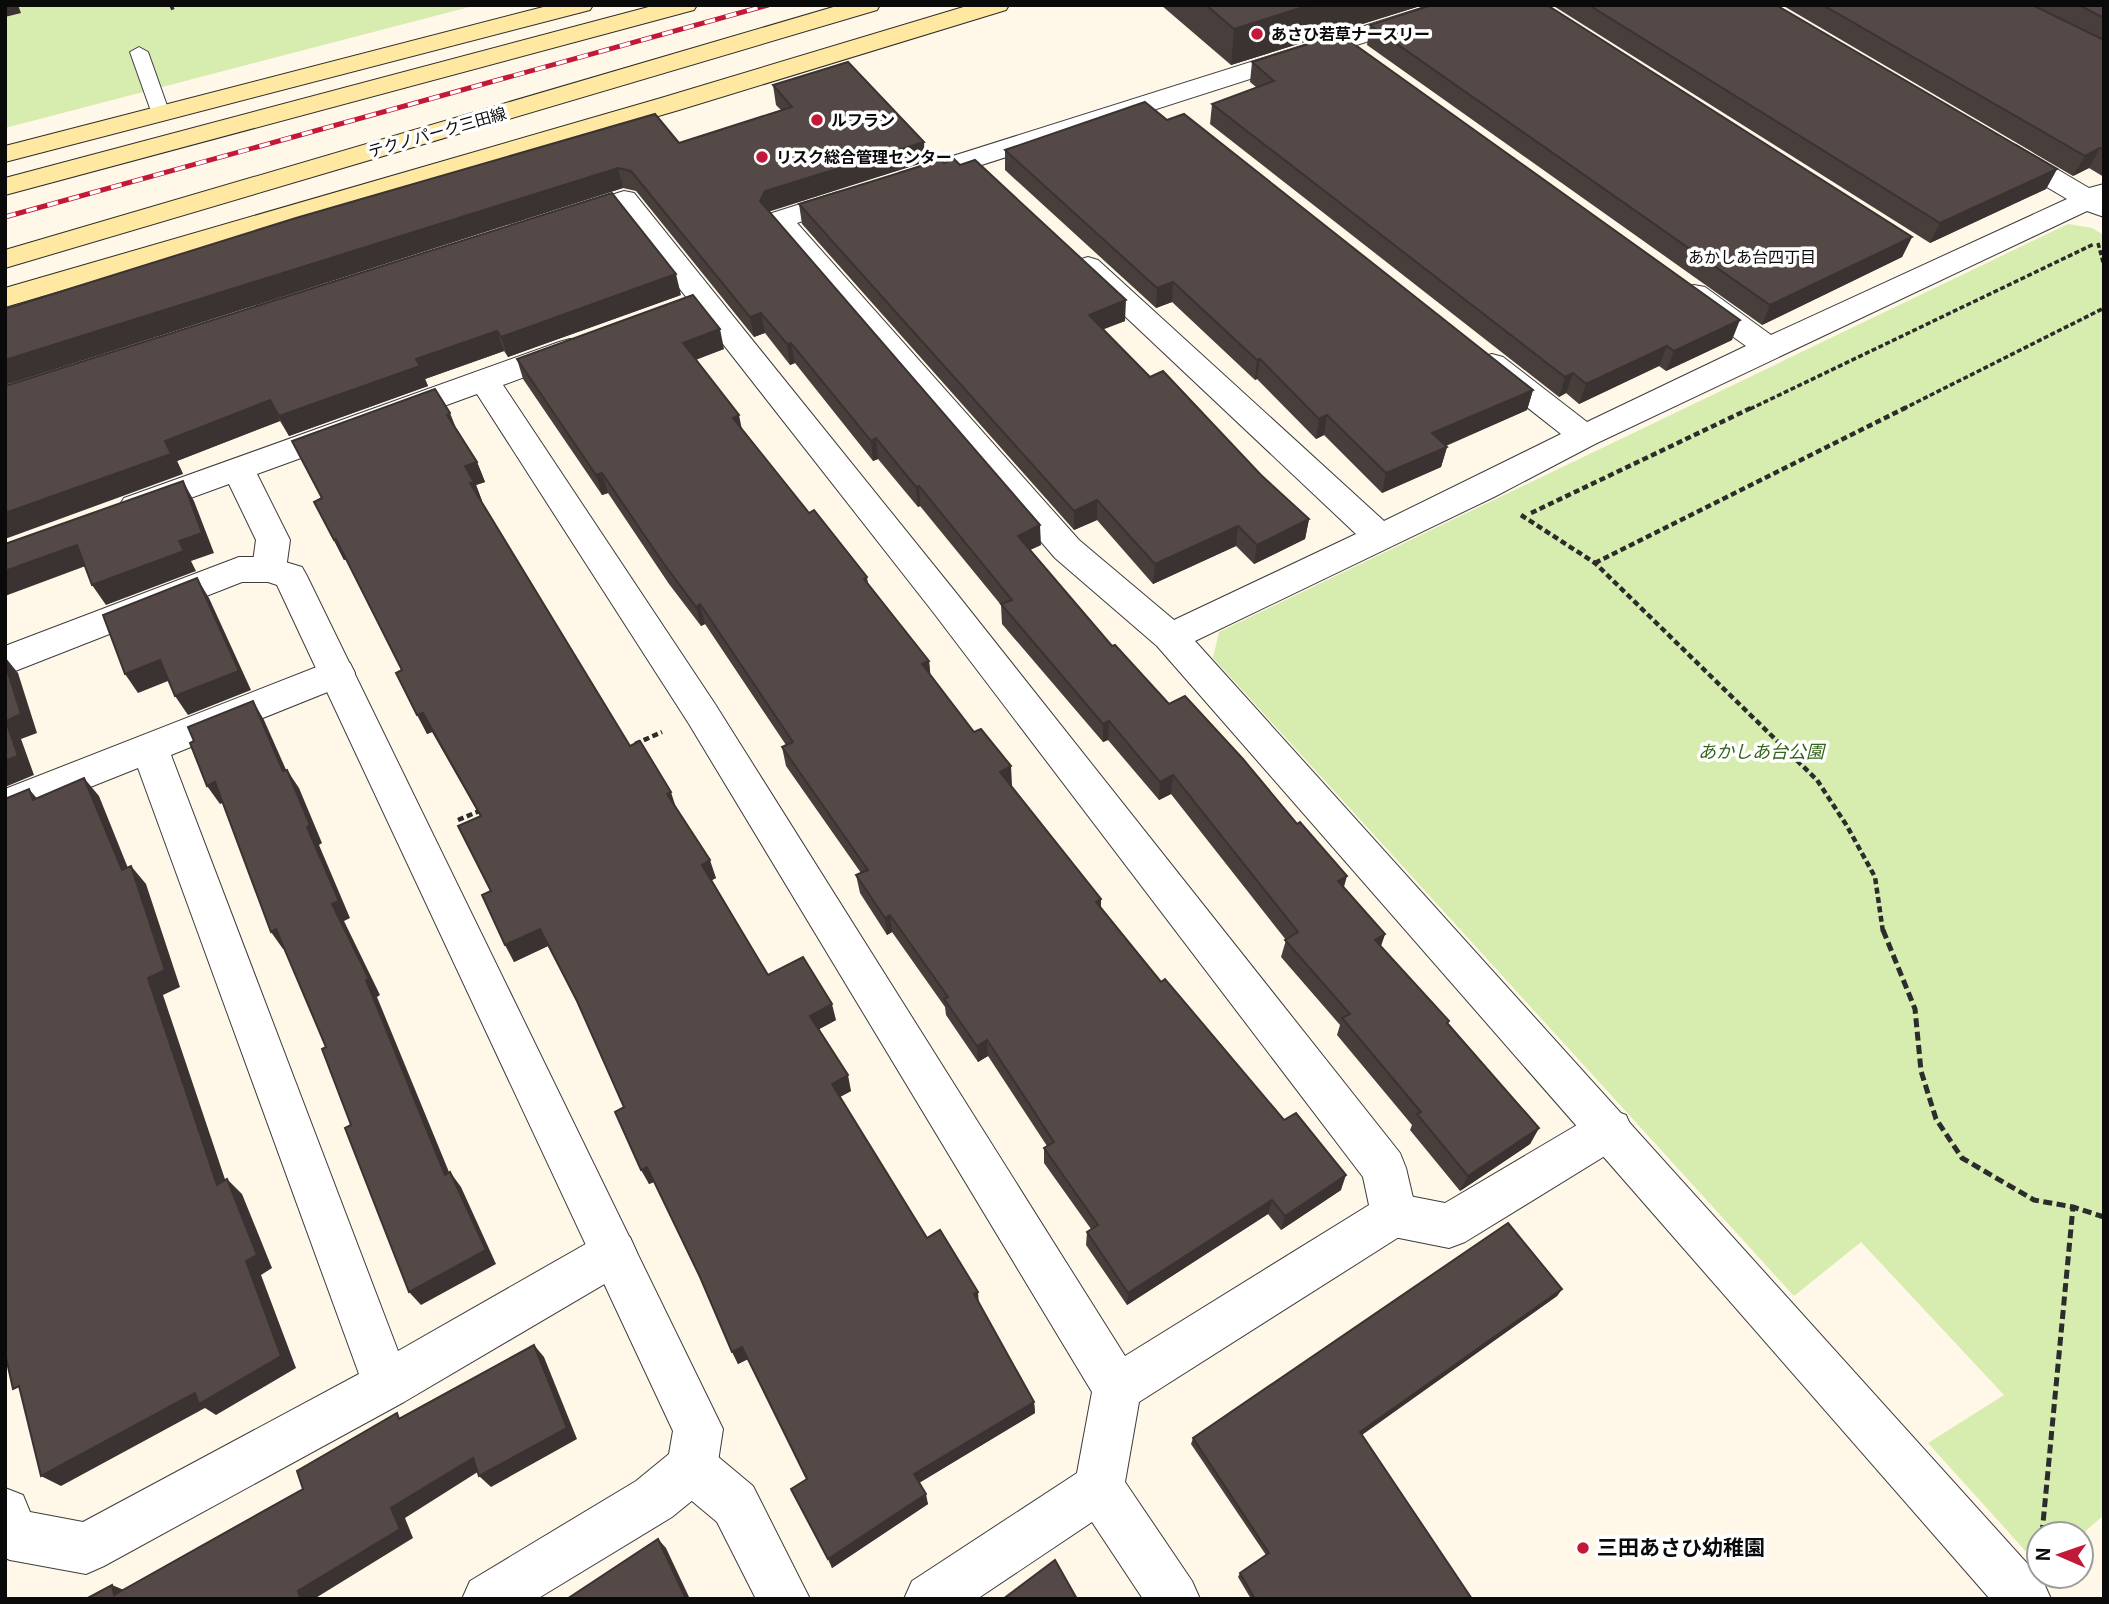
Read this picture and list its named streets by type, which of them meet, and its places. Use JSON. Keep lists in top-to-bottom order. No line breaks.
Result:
{"streets":{"main road":["テクノパーク三田線"]},"districts":["あかしあ台四丁目"],"parks":["あかしあ台公園"],"places":["あさひ若草ナースリー","ルフラン","リスク総合管理センター","三田あさひ幼稚園"],"north":"left"}
